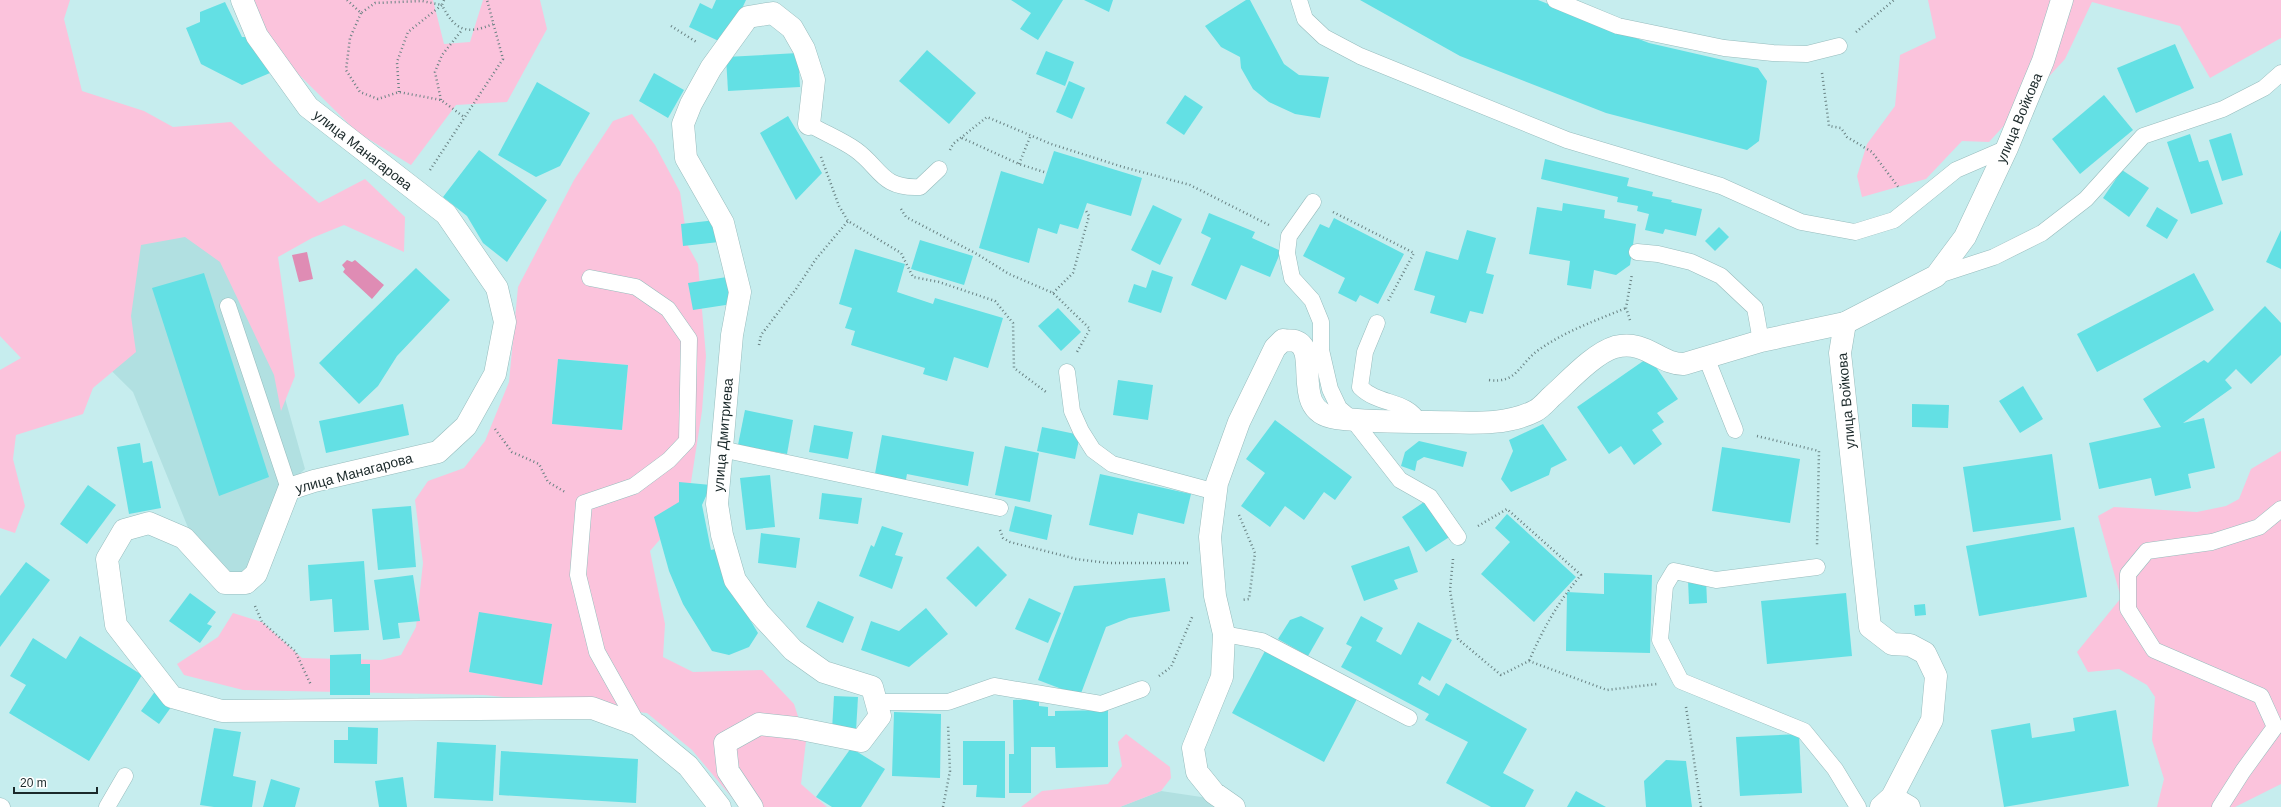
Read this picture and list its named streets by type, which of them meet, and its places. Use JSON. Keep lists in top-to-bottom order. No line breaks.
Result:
{"streets":{"street":["улица Войкова","улица Манагарова","улица Дмитриева"]},"scale_bar":"20 m"}
